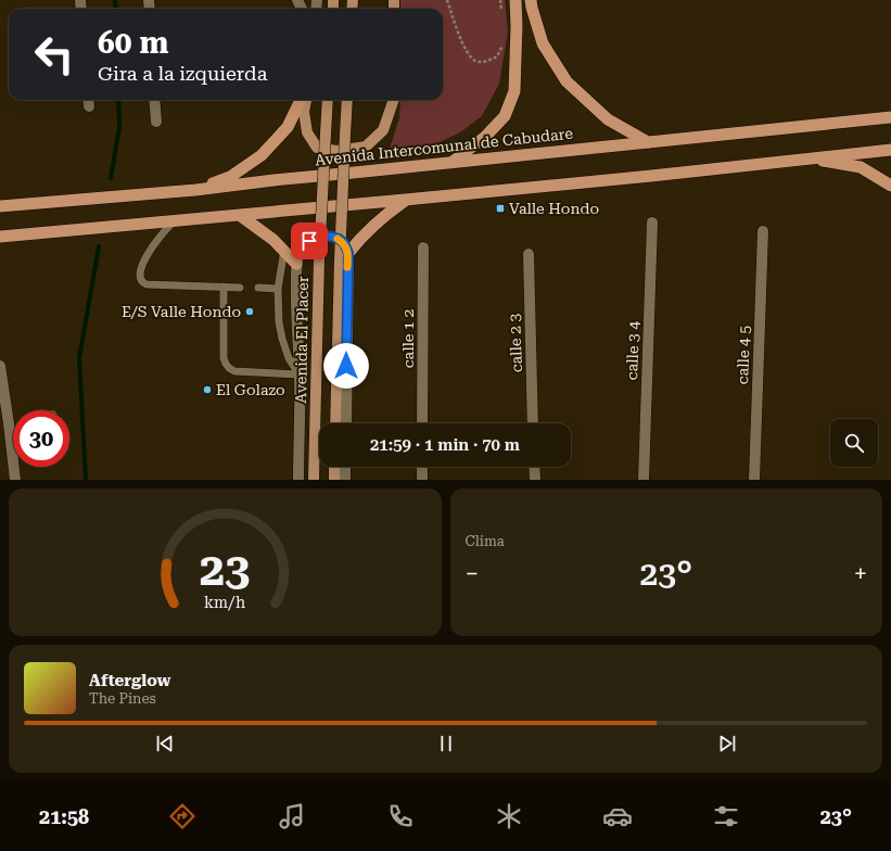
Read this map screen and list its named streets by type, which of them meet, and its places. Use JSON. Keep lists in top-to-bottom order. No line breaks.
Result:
{"streets":{"highway":["Avenida Intercomunal de Cabudare"],"main road":["Avenida El Placer"],"street":["calle 1 2","calle 2 3","calle 3 4","calle 4 5"]},"places":{"transit":["Valle Hondo"],"other":["E/S Valle Hondo","El Golazo"]},"page":{"turn":["60 m","Gira a la izquierda"],"limit":"30","trip":"21:59 · 1 min · 70 m","tile":"Clima","heat":["−","23°","+"],"song":["Afterglow","The Pines"],"tabs":["21:58","23°"],"gauge":["23","km/h"]}}
